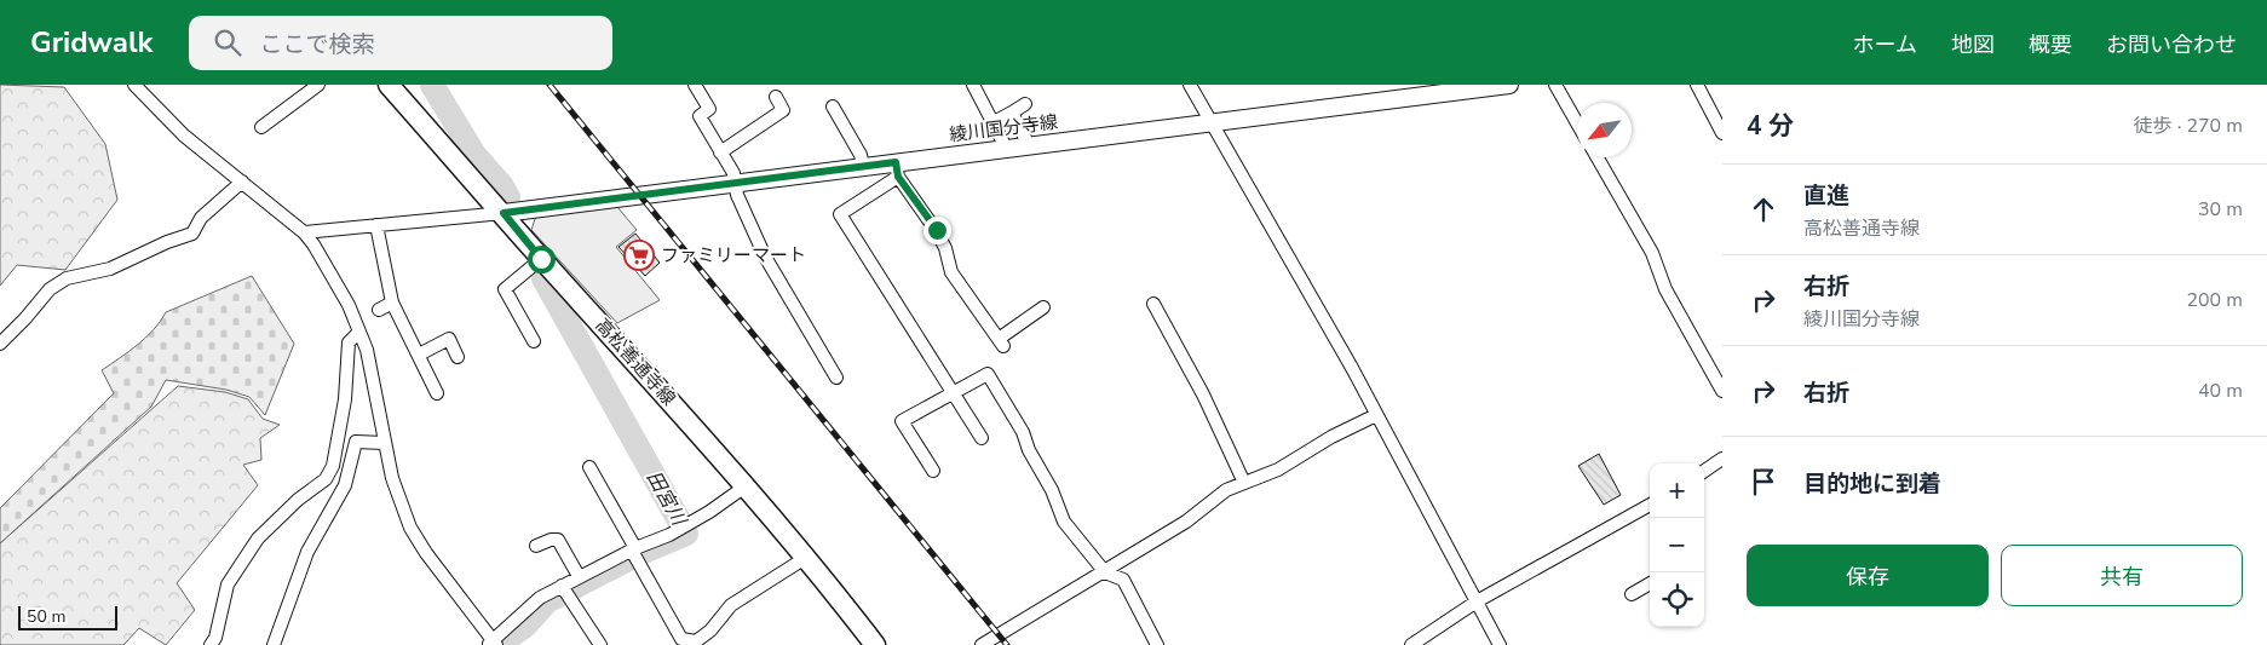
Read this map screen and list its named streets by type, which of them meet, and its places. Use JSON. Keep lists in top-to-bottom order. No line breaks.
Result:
{"streets":{"main road":["綾川国分寺線","高松善通寺線"]},"crossings":[["綾川国分寺線","高松善通寺線"]],"water":["田宮川"],"places":{"supermarket":["ファミリーマート"]},"scale_bar":"50 m","north":"bottom left","page":{"header":"Gridwalk","search":"ここで検索","nav":["ホーム","地図","概要","お問い合わせ"],"heading":["4 分","徒歩 · 270 m"],"list":[["直進","高松善通寺線","30 m"],["右折","綾川国分寺線","200 m"],["右折","40 m"],"目的地に到着"],"map_buttons":["+","−"],"buttons":["保存","共有"],"scale":"50 m"}}
